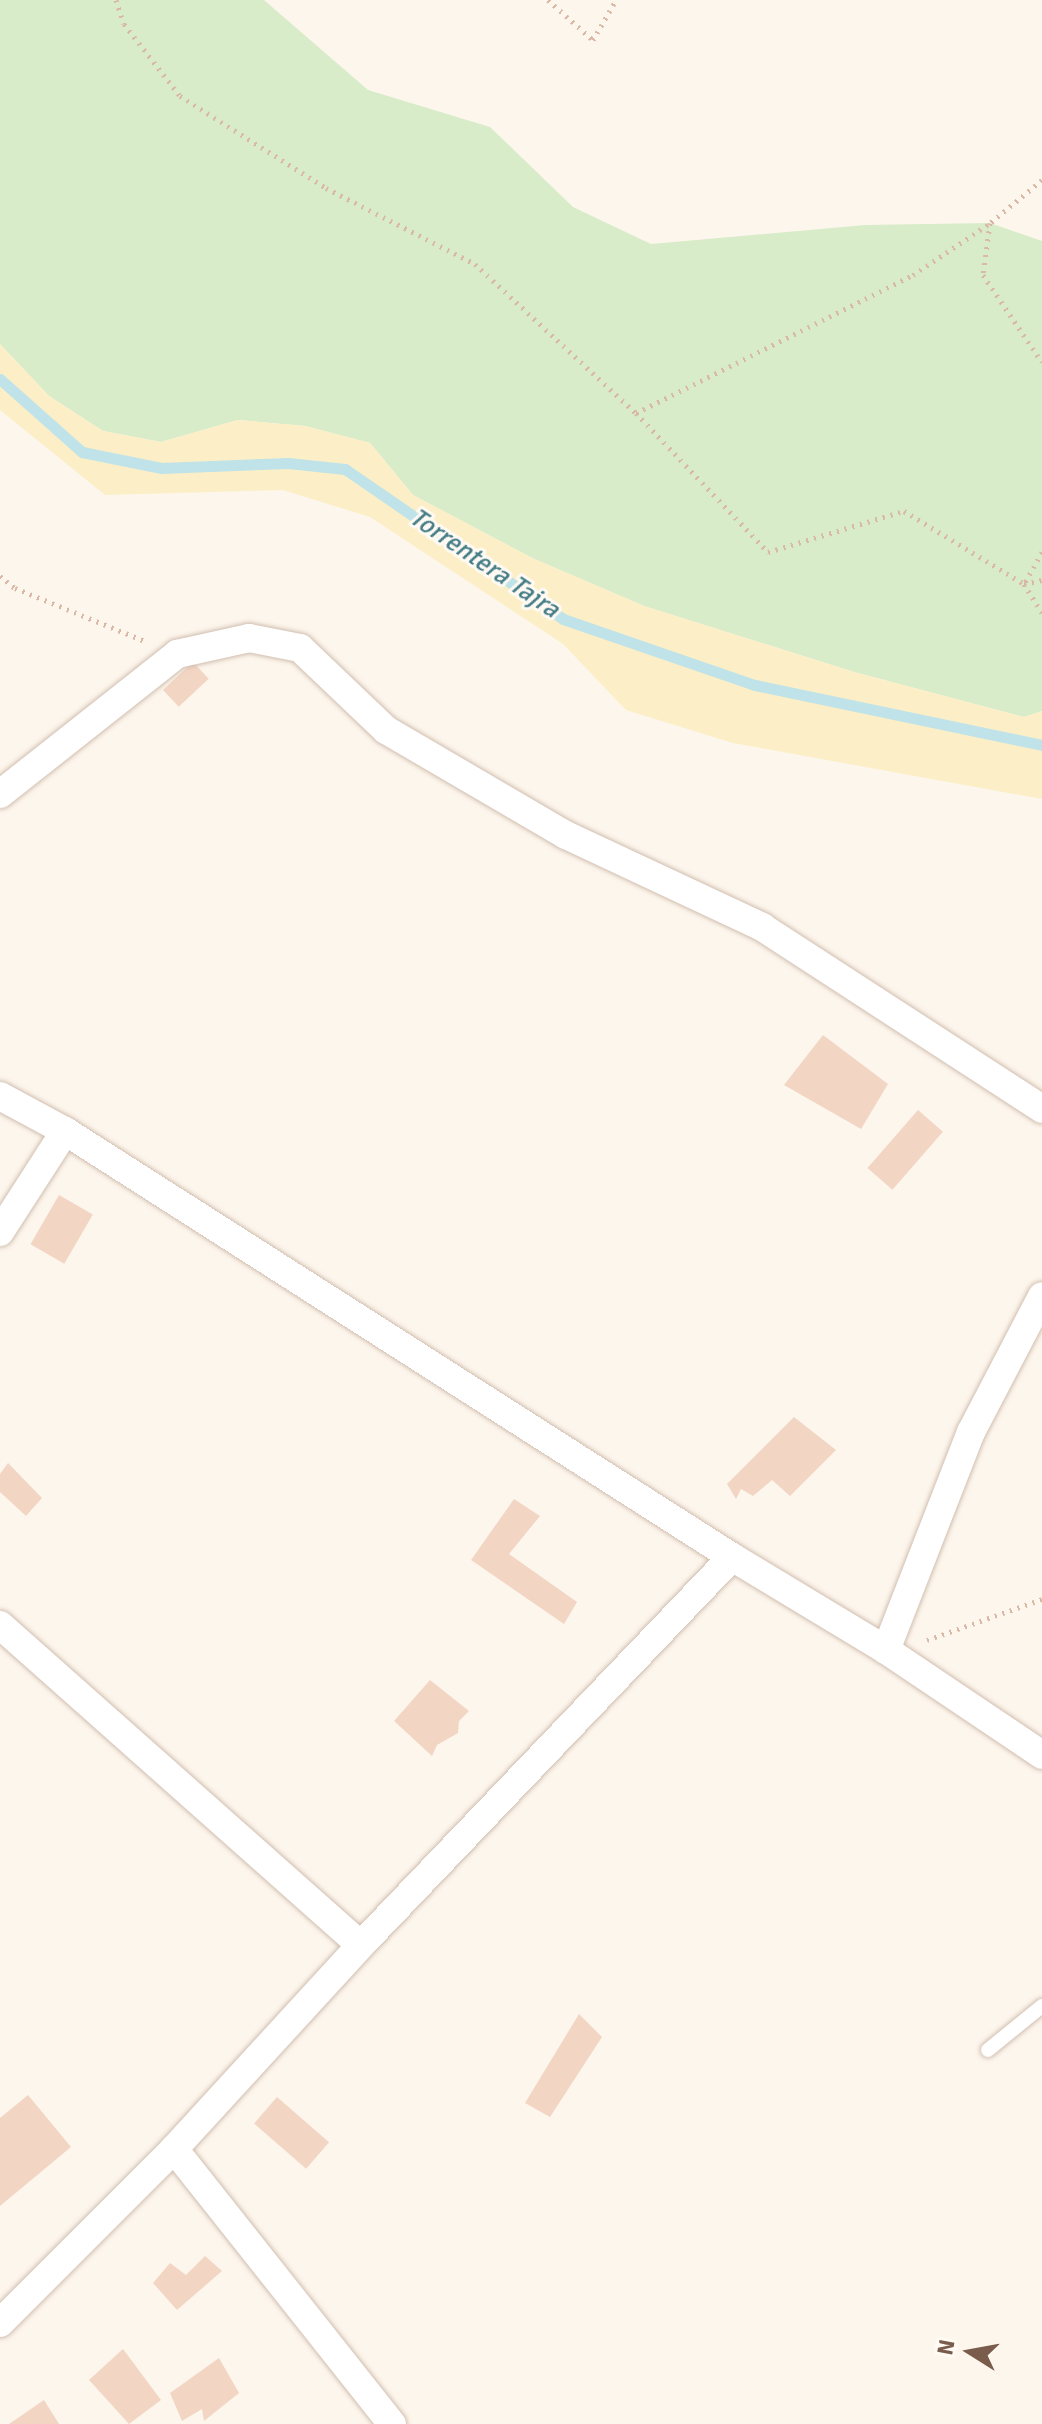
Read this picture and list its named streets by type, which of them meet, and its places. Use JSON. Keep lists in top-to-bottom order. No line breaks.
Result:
{"water":["Torrentera Tajra"],"north":"left"}
